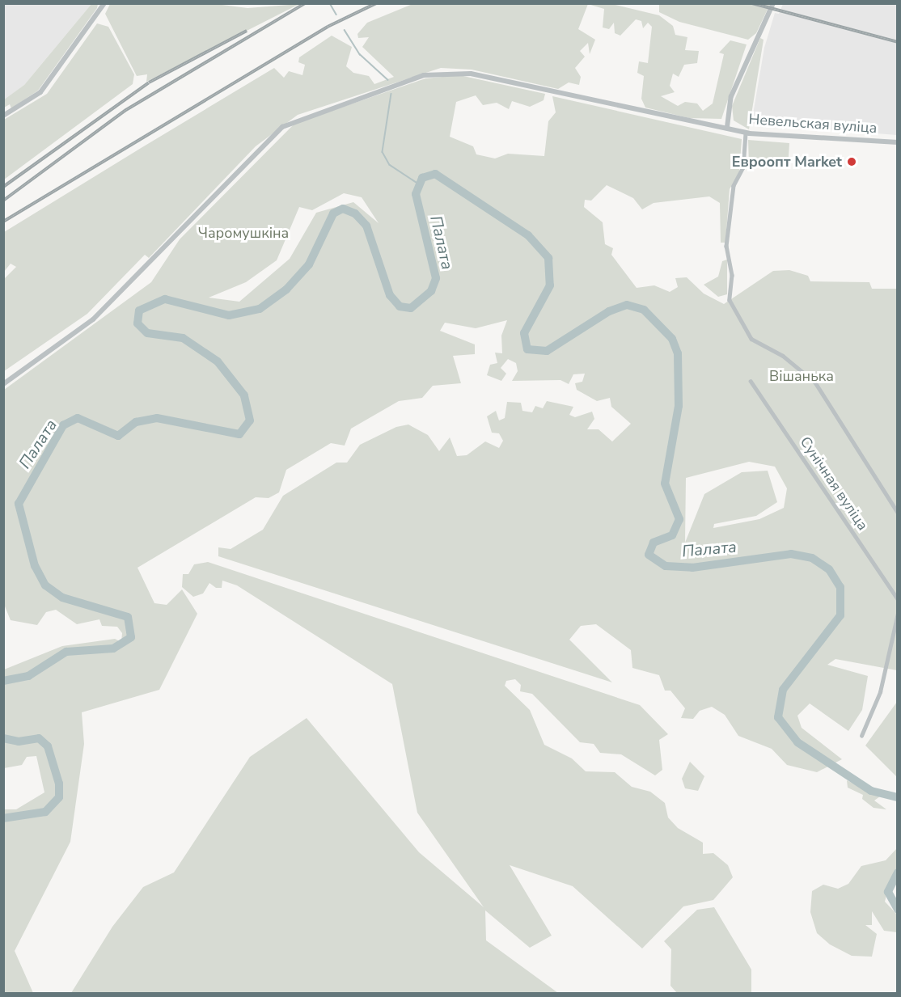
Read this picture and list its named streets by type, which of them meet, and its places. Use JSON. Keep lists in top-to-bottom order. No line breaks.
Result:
{"streets":{"street":["Невельская вуліца","Сунічная вуліца"]},"water":["Палата"],"parks":["Чаромушкіна","Вішанька"],"places":["Евроопт Market"]}
